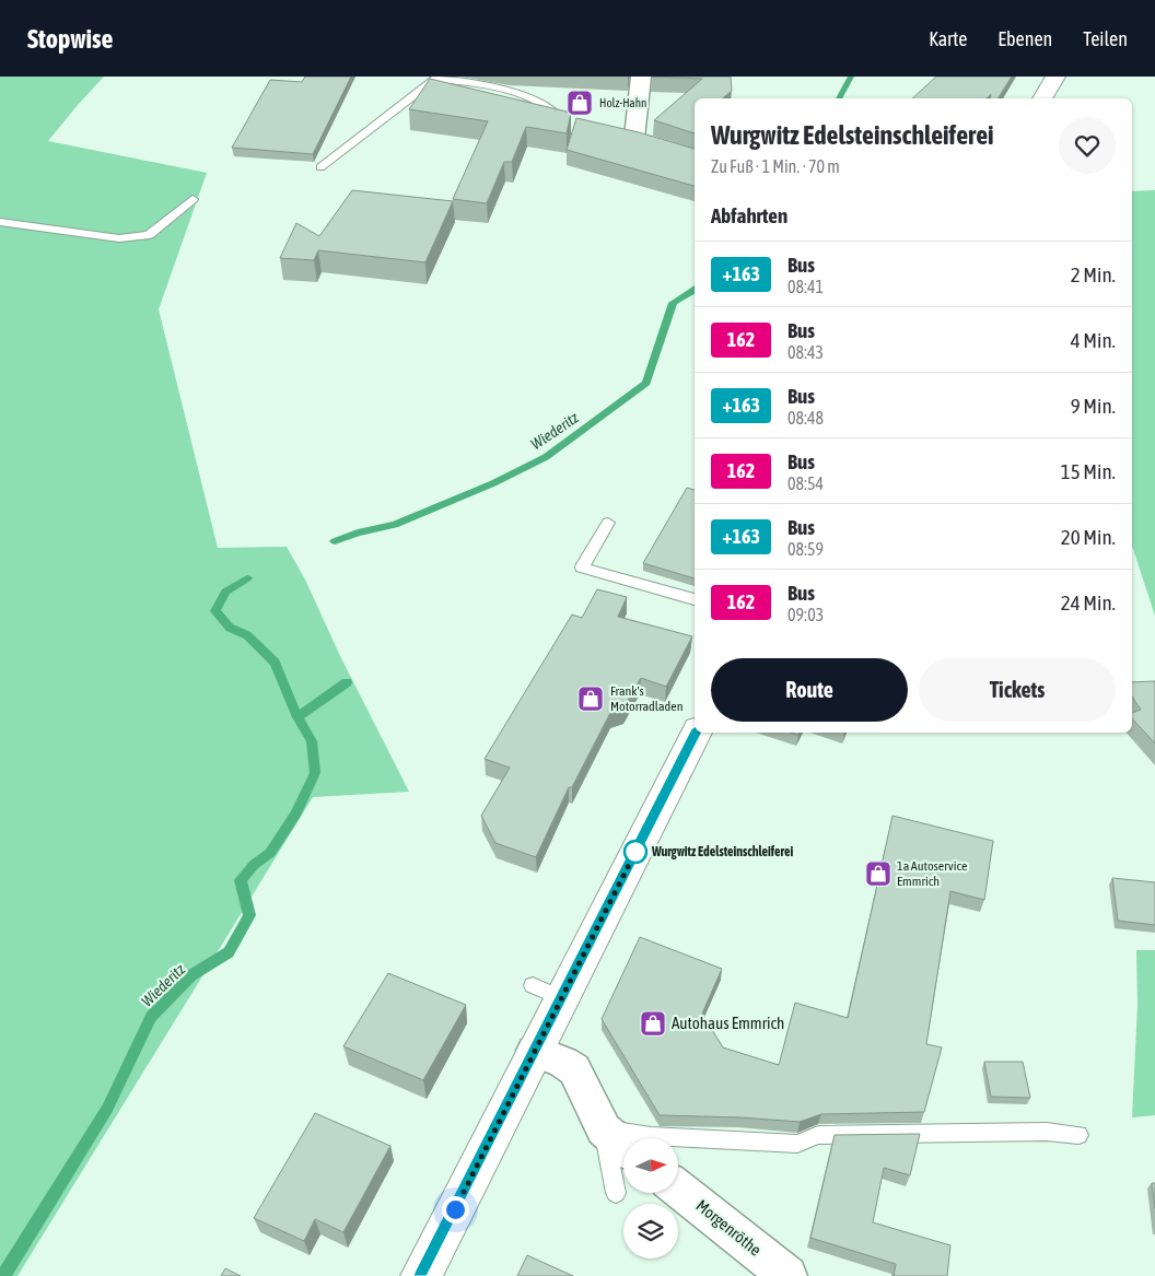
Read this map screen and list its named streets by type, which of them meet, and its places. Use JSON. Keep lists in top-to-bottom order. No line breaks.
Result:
{"streets":{"street":["Morgenröthe"]},"water":["Wiederitz"],"places":{"shop":["Holz-Hahn","Frank's Motorradladen","1a Autoservice Emmrich","Autohaus Emmrich"],"other":["Wurgwitz Edelsteinschleiferei"]},"lines":["bus line +163"],"north":"right","page":{"header":"Stopwise","nav":["Karte","Ebenen","Teilen"],"heading":[["Wurgwitz Edelsteinschleiferei","Zu Fuß · 1 Min. · 70 m"],"Abfahrten"],"list":[{"mark":"+163","name":"Bus","note":"08:41","value":"2 Min."},{"mark":"162","name":"Bus","note":"08:43","value":"4 Min."},{"mark":"+163","name":"Bus","note":"08:48","value":"9 Min."},{"mark":"162","name":"Bus","note":"08:54","value":"15 Min."},{"mark":"+163","name":"Bus","note":"08:59","value":"20 Min."},{"mark":"162","name":"Bus","note":"09:03","value":"24 Min."}],"buttons":["Route","Tickets"]}}
